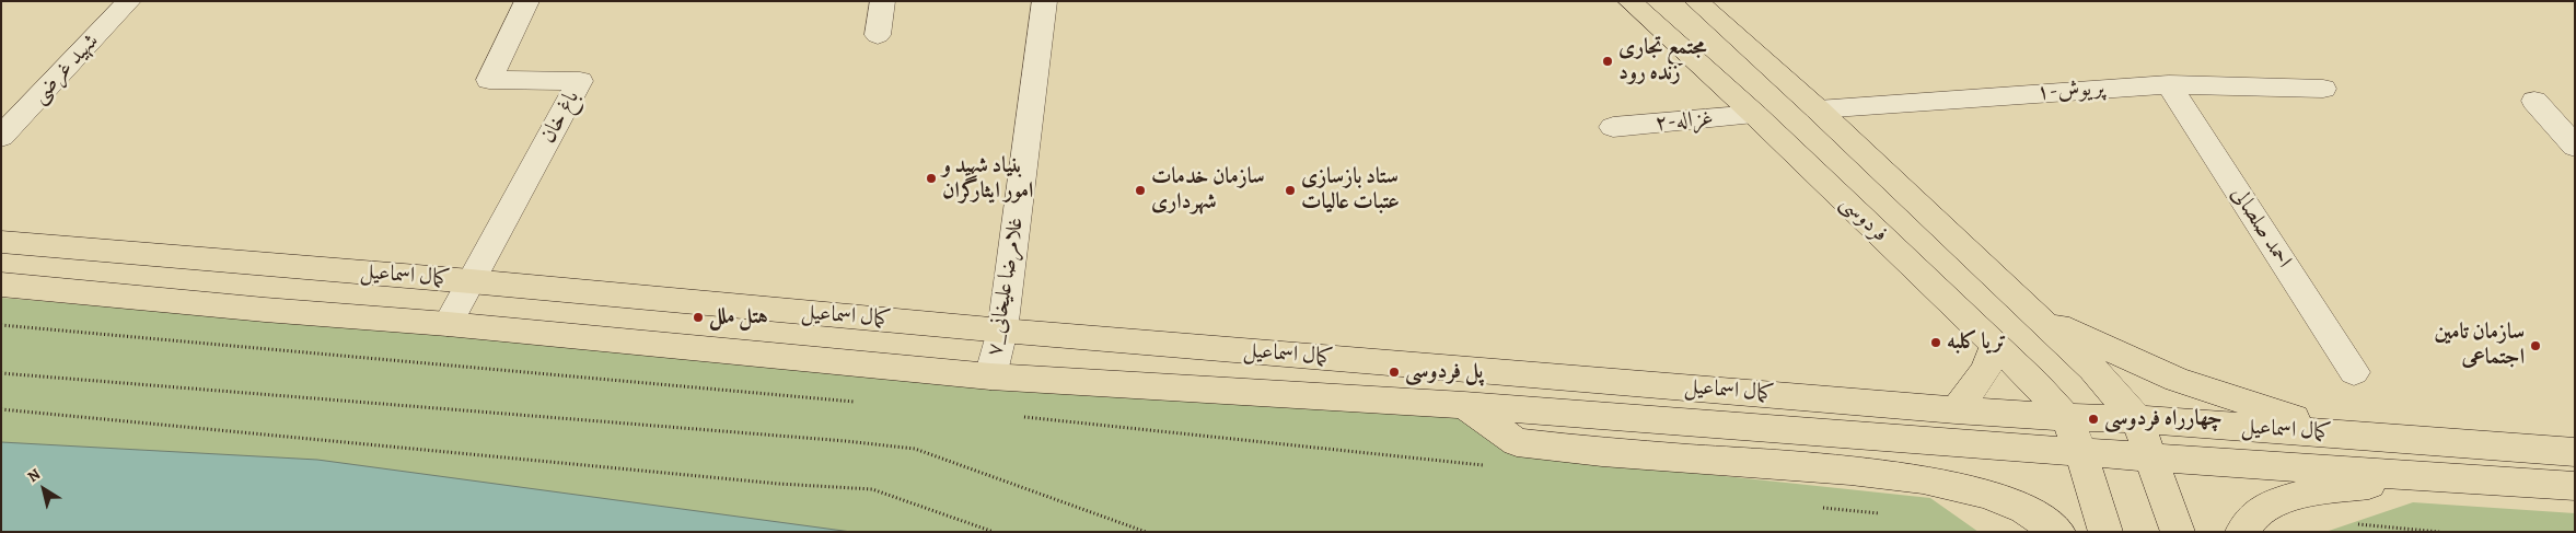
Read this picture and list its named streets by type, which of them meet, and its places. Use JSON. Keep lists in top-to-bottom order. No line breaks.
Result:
{"streets":{"main road":["فردوسی","کمال اسماعیل"],"street":["شهید غرضی","۱-پریوش","باغ خان","۲-غزاله","احمد صلصالی","۷_غلامرضا علیخانی"]},"crossings":[["۱-پریوش","احمد صلصالی"],["باغ خان","کمال اسماعیل"],["۲-غزاله","فردوسی"],["فردوسی","کمال اسماعیل"],["کمال اسماعیل","۷_غلامرضا علیخانی"]],"places":["مجتمع تجاری زنده رود","بنیاد شهید و امور ایثارگران","سازمان خدمات شهرداری","ستاد بازسازی عتبات عالیات","هتل ملل","تریا کلبه","سازمان تامین اجتماعی","پل فردوسی","چهارراه فردوسی"],"north":"top left"}
